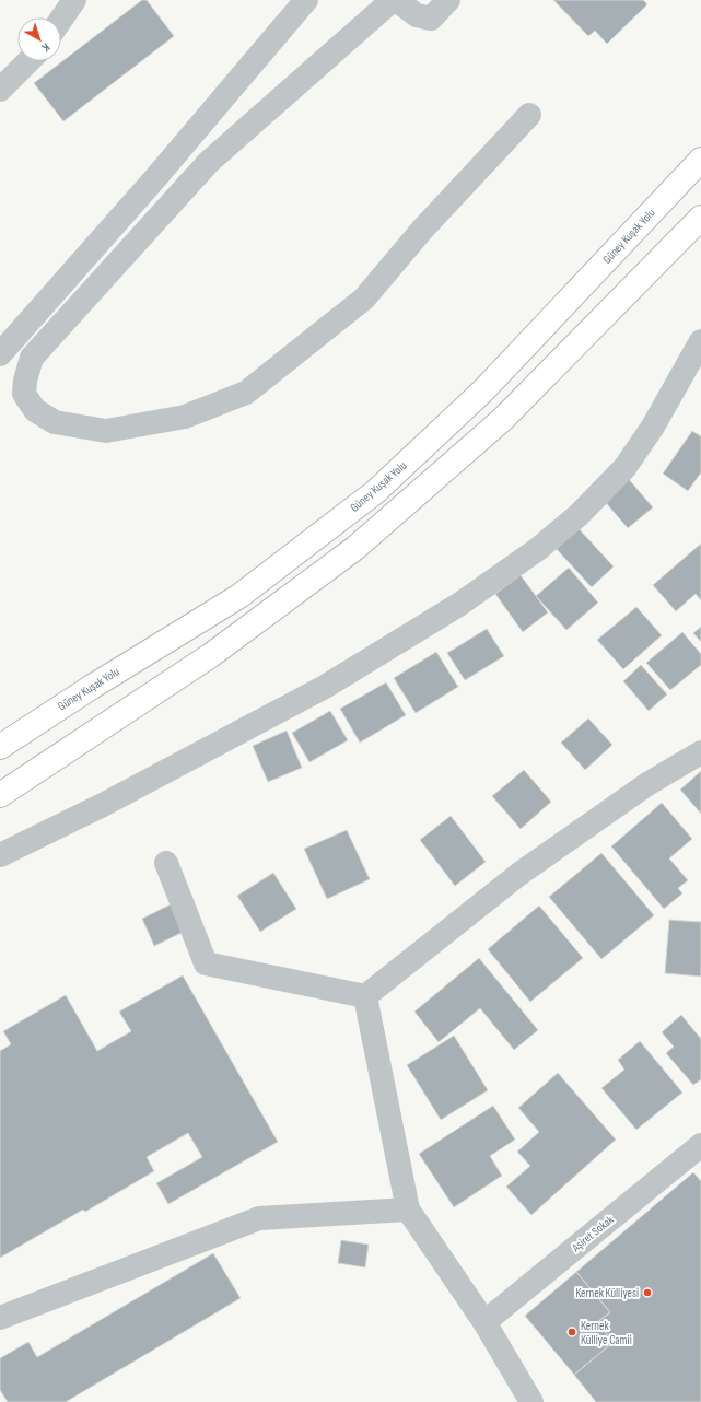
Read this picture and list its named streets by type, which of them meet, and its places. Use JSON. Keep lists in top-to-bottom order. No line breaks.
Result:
{"streets":{"main road":["Güney Kuşak Yolu"],"street":["Aşiret Sokak"]},"places":["Kernek Külliyesi","Kernek Külliye Camii"],"north":"bottom right"}
